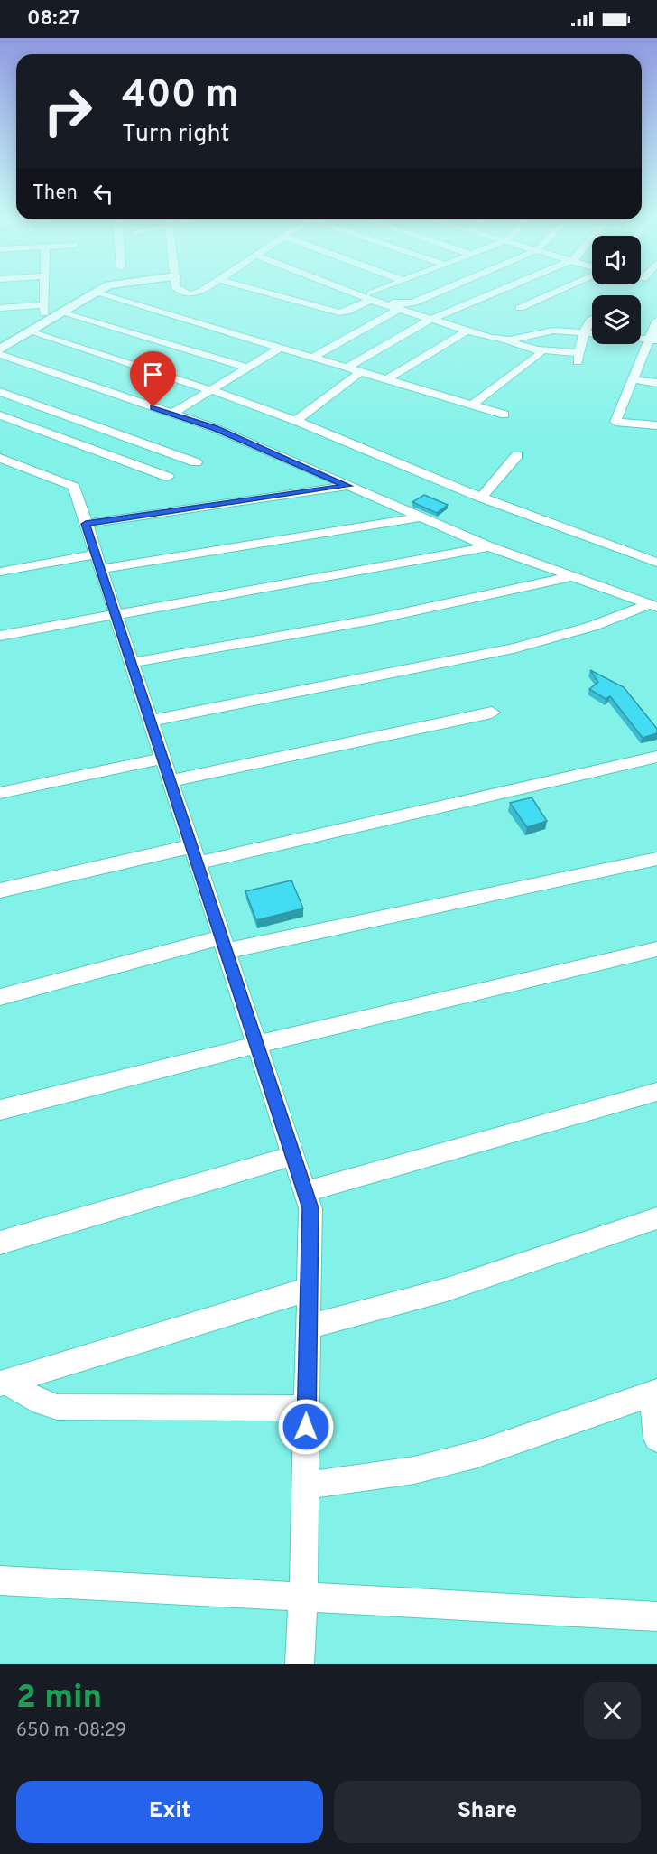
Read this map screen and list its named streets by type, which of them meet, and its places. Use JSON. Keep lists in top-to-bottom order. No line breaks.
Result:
{"page":{"status":"08:27","turn":["400 m","Turn right"],"then":"Then","heading":["2 min","650 m · 08:29"],"buttons":["Exit","Share"]}}
